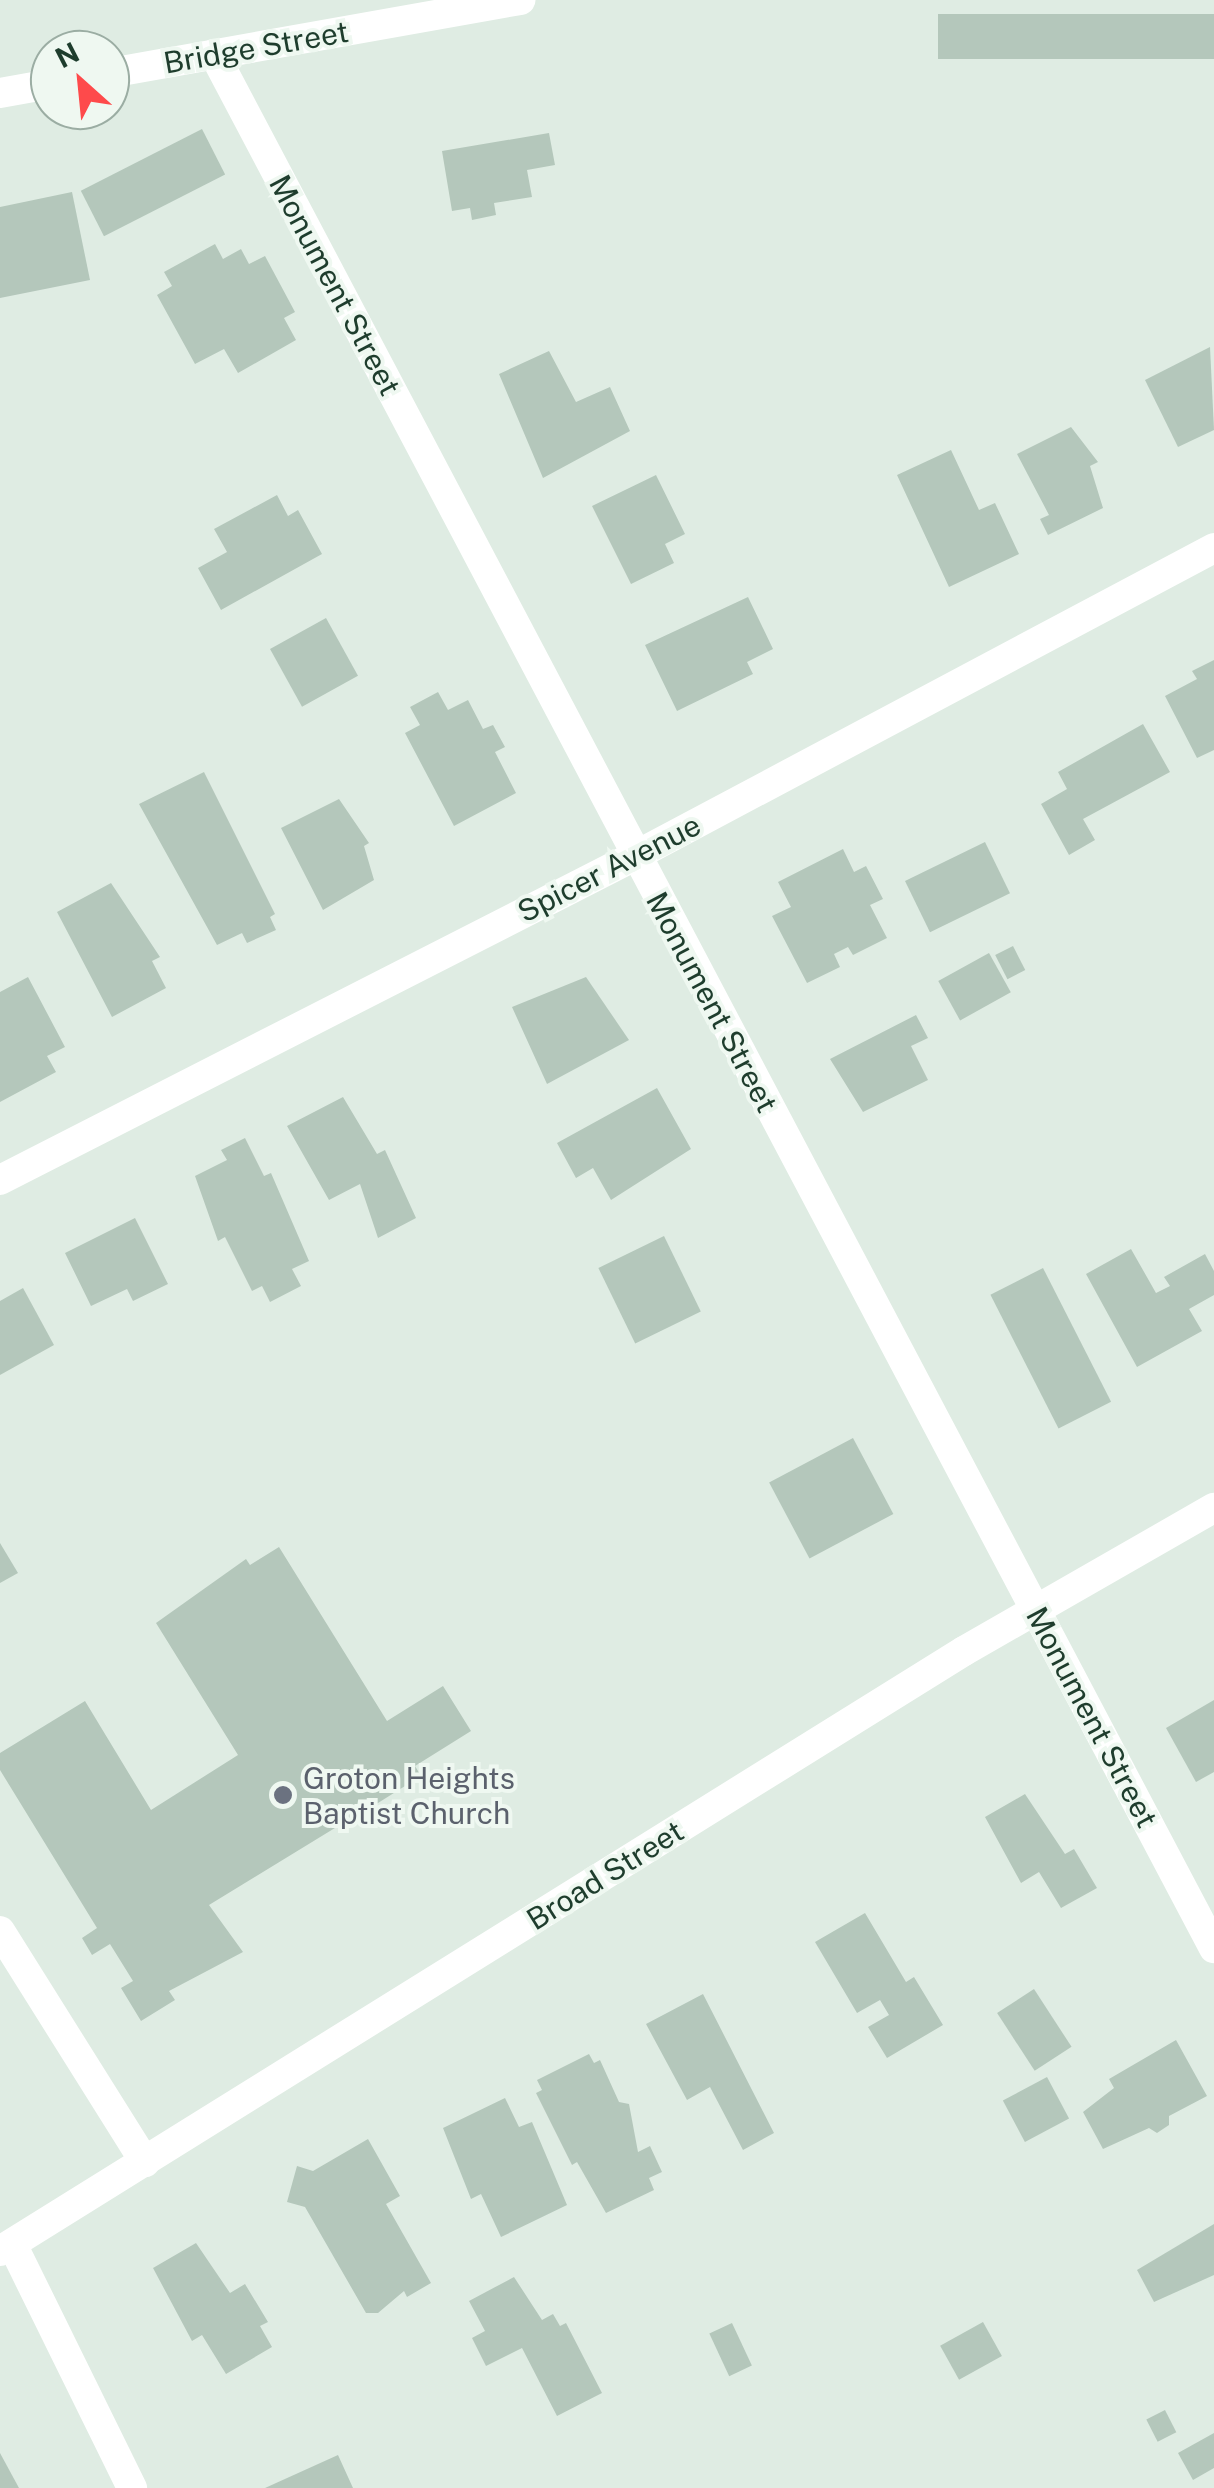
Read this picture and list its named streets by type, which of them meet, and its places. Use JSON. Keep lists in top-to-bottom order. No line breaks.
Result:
{"streets":{"street":["Bridge Street","Monument Street","Spicer Avenue","Broad Street"]},"crossings":[["Bridge Street","Monument Street"],["Monument Street","Spicer Avenue"],["Monument Street","Broad Street"]],"places":["Groton Heights Baptist Church"],"north":"top left"}
